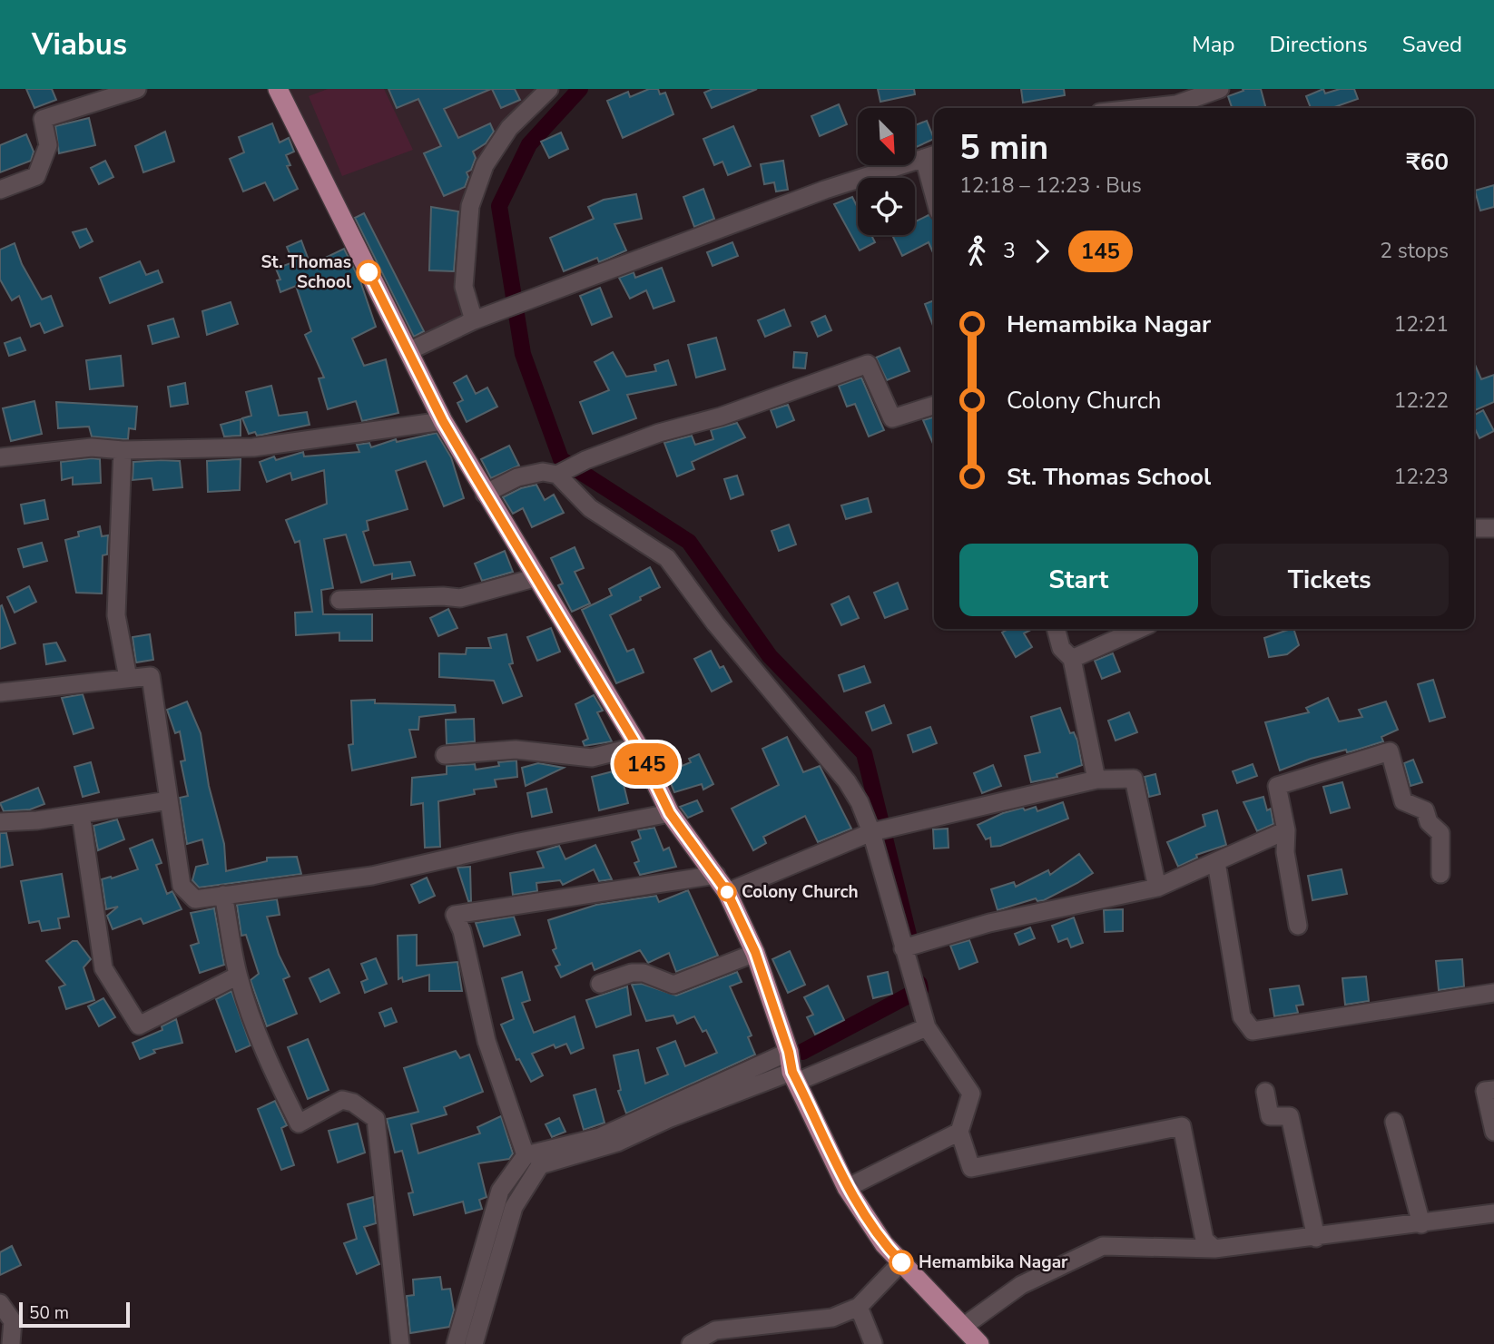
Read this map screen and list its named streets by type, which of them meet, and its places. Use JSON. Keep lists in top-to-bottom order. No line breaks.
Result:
{"places":["St. Thomas School","Colony Church","Hemambika Nagar"],"lines":["bus line 145"],"scale_bar":"50 m","north":"bottom right","page":{"header":"Viabus","nav":["Map","Directions","Saved"],"on_map":"145","heading":["5 min","12:18 – 12:23 · Bus","₹60"],"legs":["3","145","2 stops"],"list":[{"name":"Hemambika Nagar","value":"12:21"},{"name":"Colony Church","value":"12:22"},{"name":"St. Thomas School","value":"12:23"}],"buttons":["Start","Tickets"],"scale":"50 m"}}
